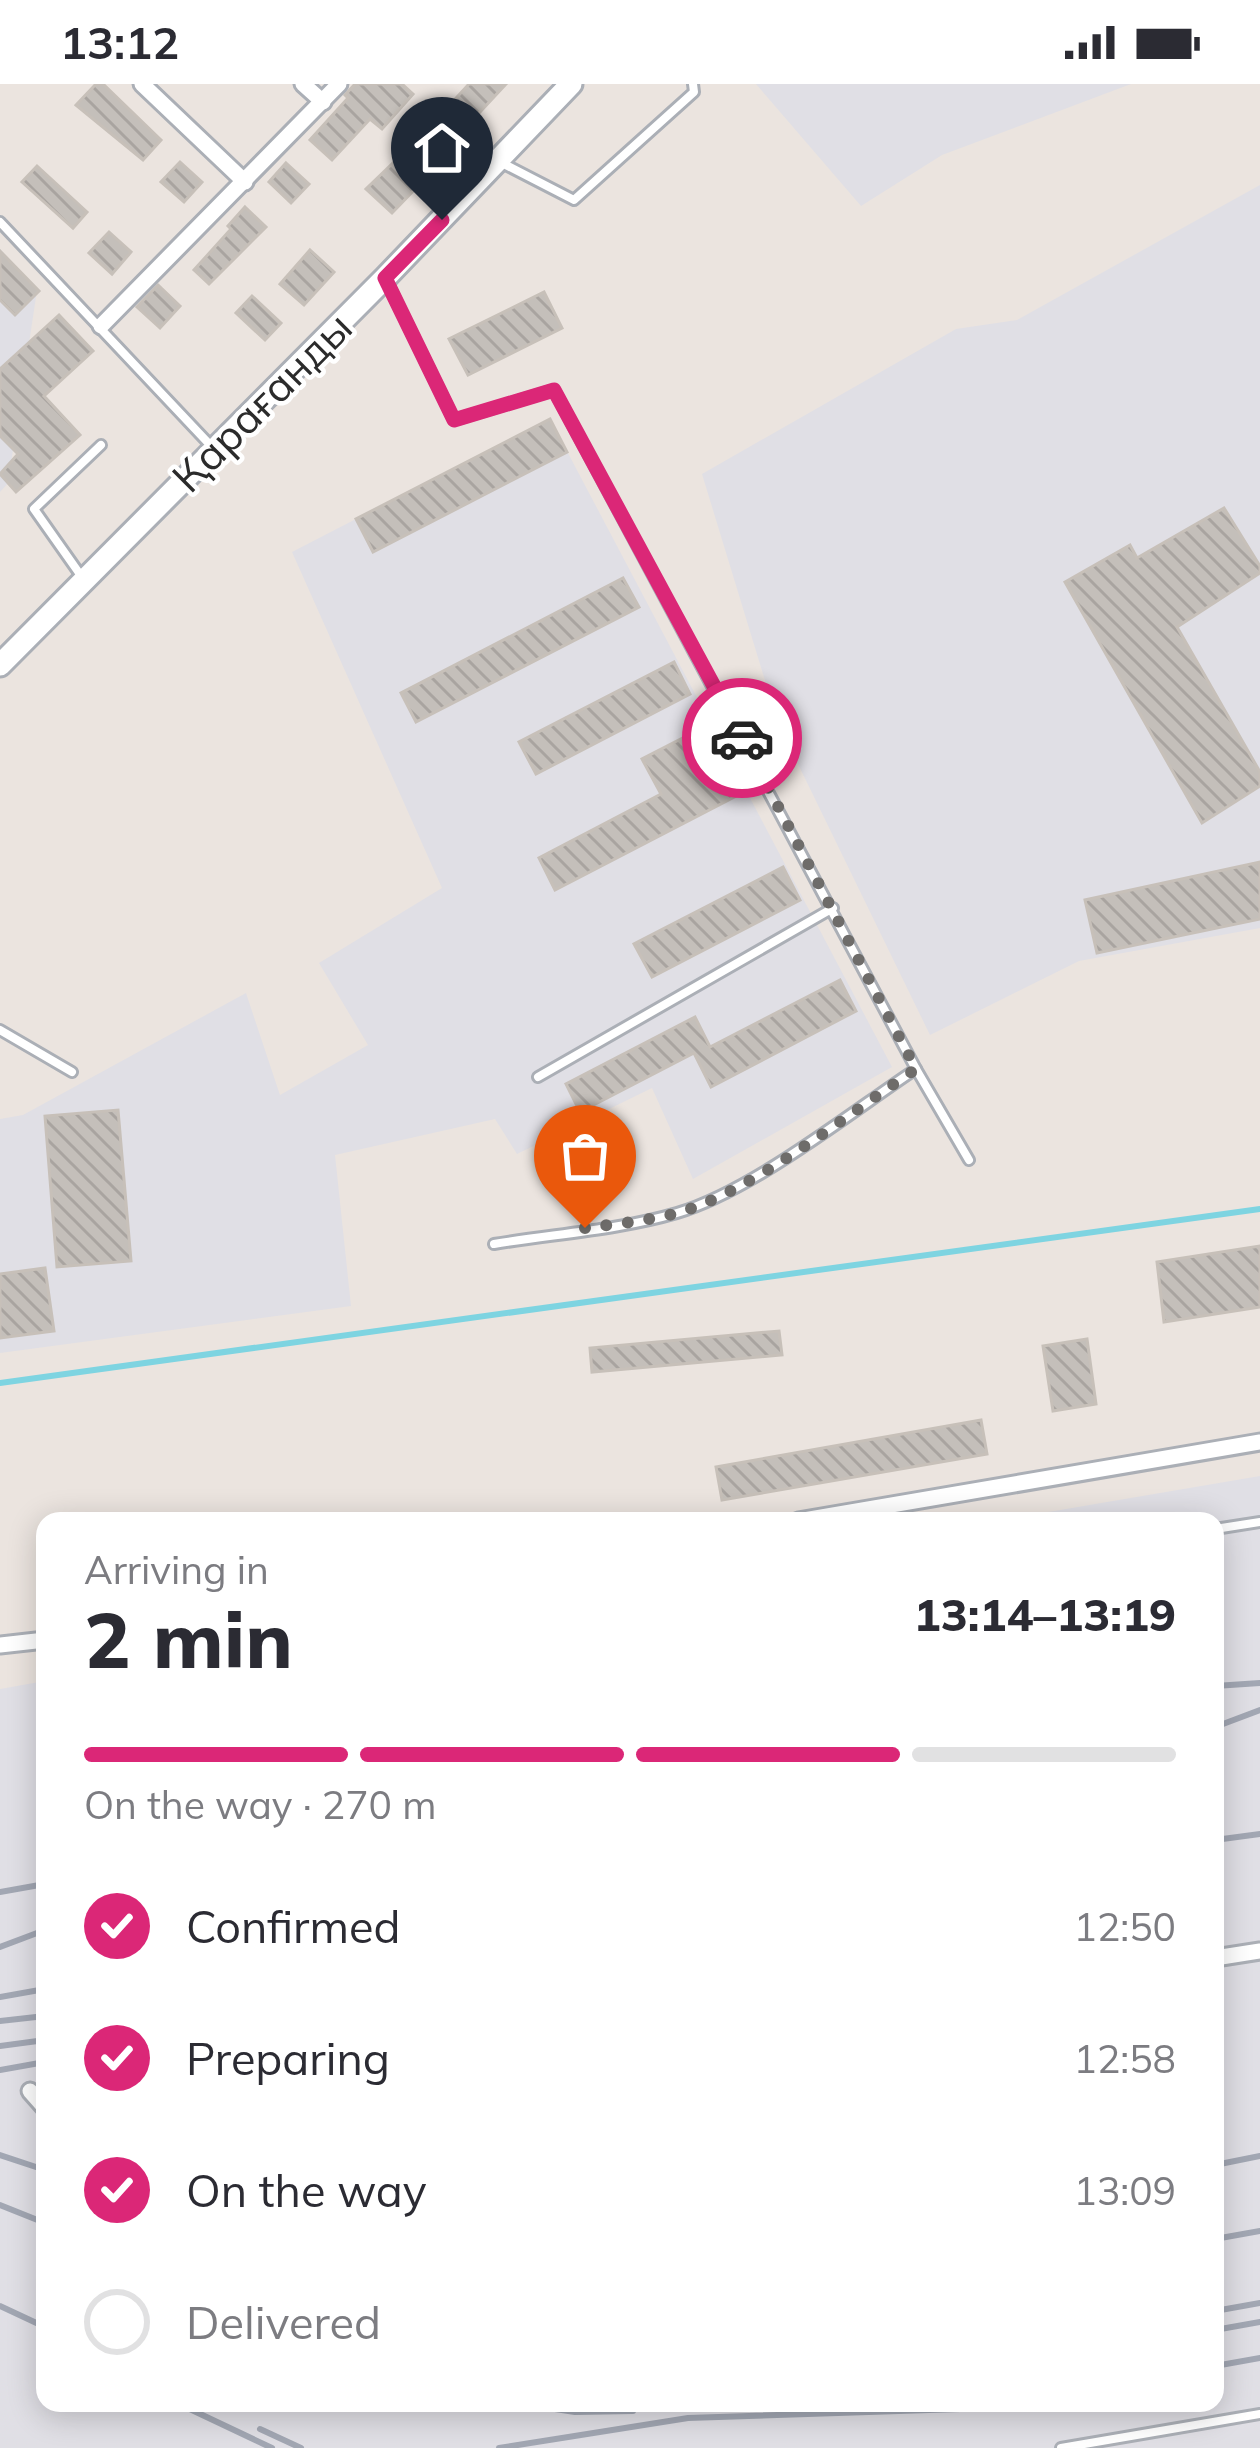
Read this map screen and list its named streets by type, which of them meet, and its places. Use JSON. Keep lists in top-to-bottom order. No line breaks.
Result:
{"streets":{"main road":["Қарағанды"]},"page":{"status":"13:12","heading":["2 min","Arriving in","13:14–13:19"],"bar":"On the way · 270 m","list":[["Confirmed","12:50"],["Preparing","12:58"],["On the way","13:09"],"Delivered"]}}
